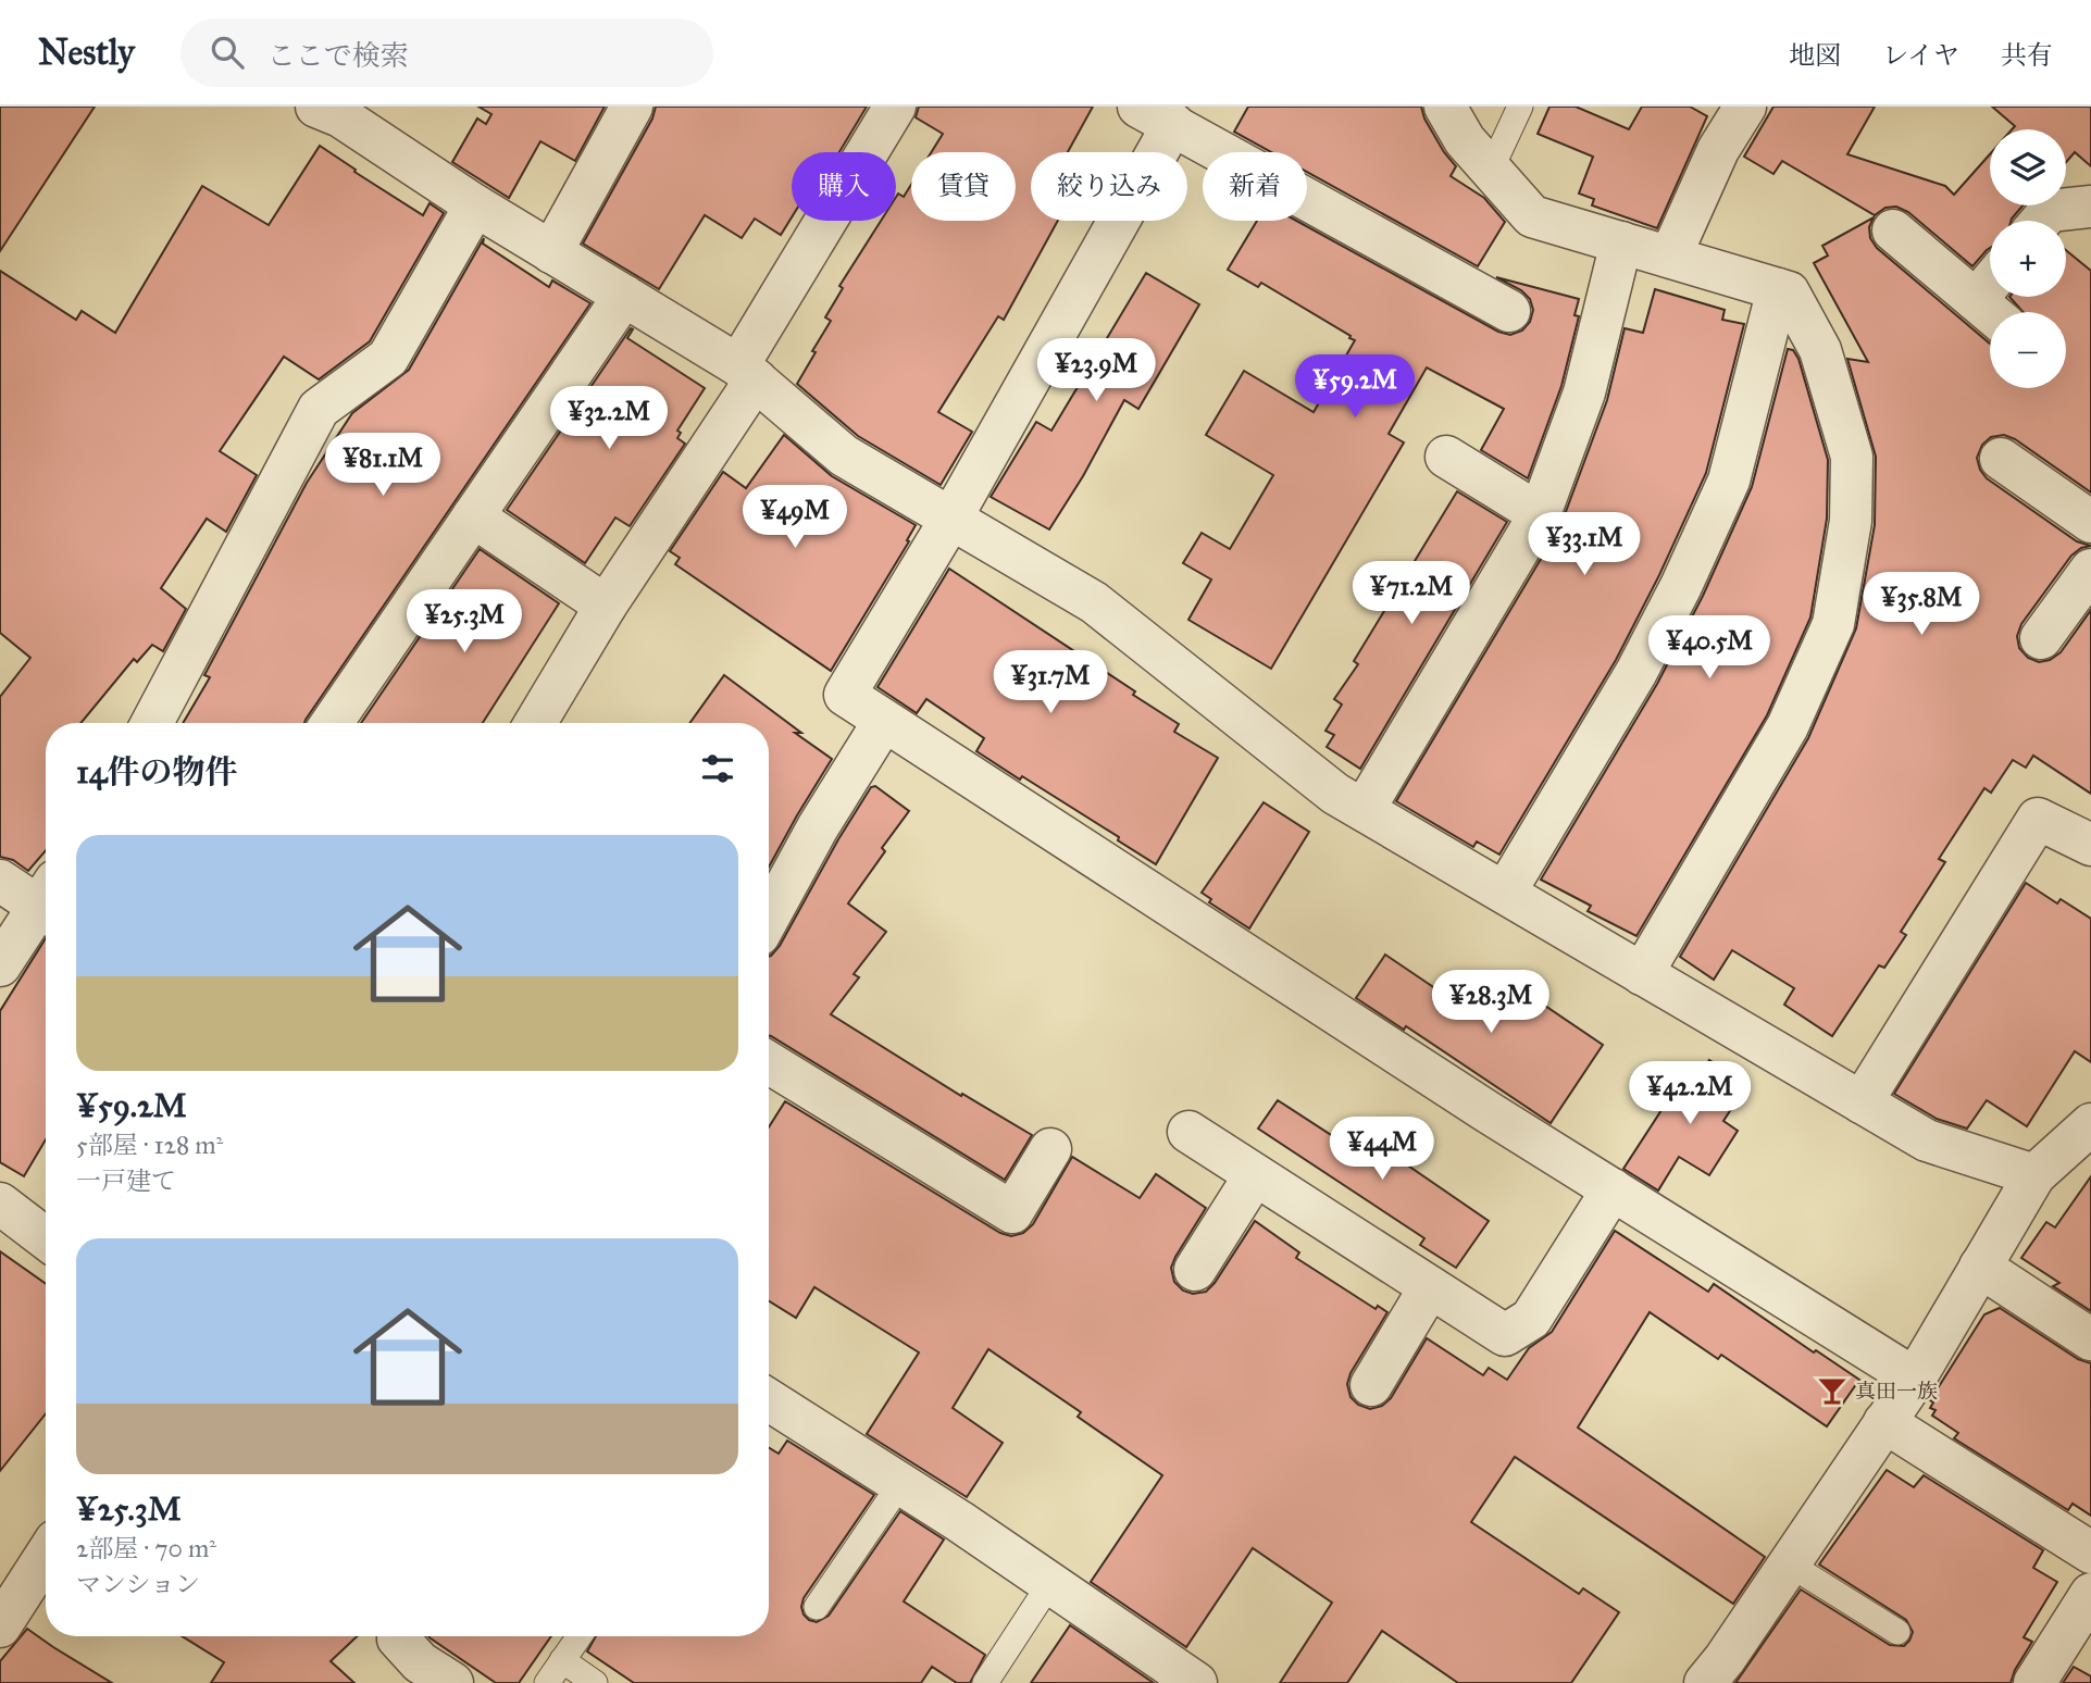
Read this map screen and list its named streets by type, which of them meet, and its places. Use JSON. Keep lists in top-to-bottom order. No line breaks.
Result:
{"places":{"bar":["真田一族"]},"page":{"header":"Nestly","search":"ここで検索","nav":["地図","レイヤ","共有"],"map_buttons":["+","−"],"chip":["購入","賃貸","絞り込み","新着"],"price":["¥23.9M","¥59.2M","¥32.2M","¥81.1M","¥49M","¥33.1M","¥71.2M","¥35.8M","¥25.3M","¥40.5M","¥31.7M","¥28.3M","¥42.2M","¥44M"],"heading":"14件の物件","list":[{"name":"¥59.2M","note":"5部屋 · 128 m² · 一戸建て"},{"name":"¥25.3M","note":"2部屋 · 70 m² · マンション"}]}}
